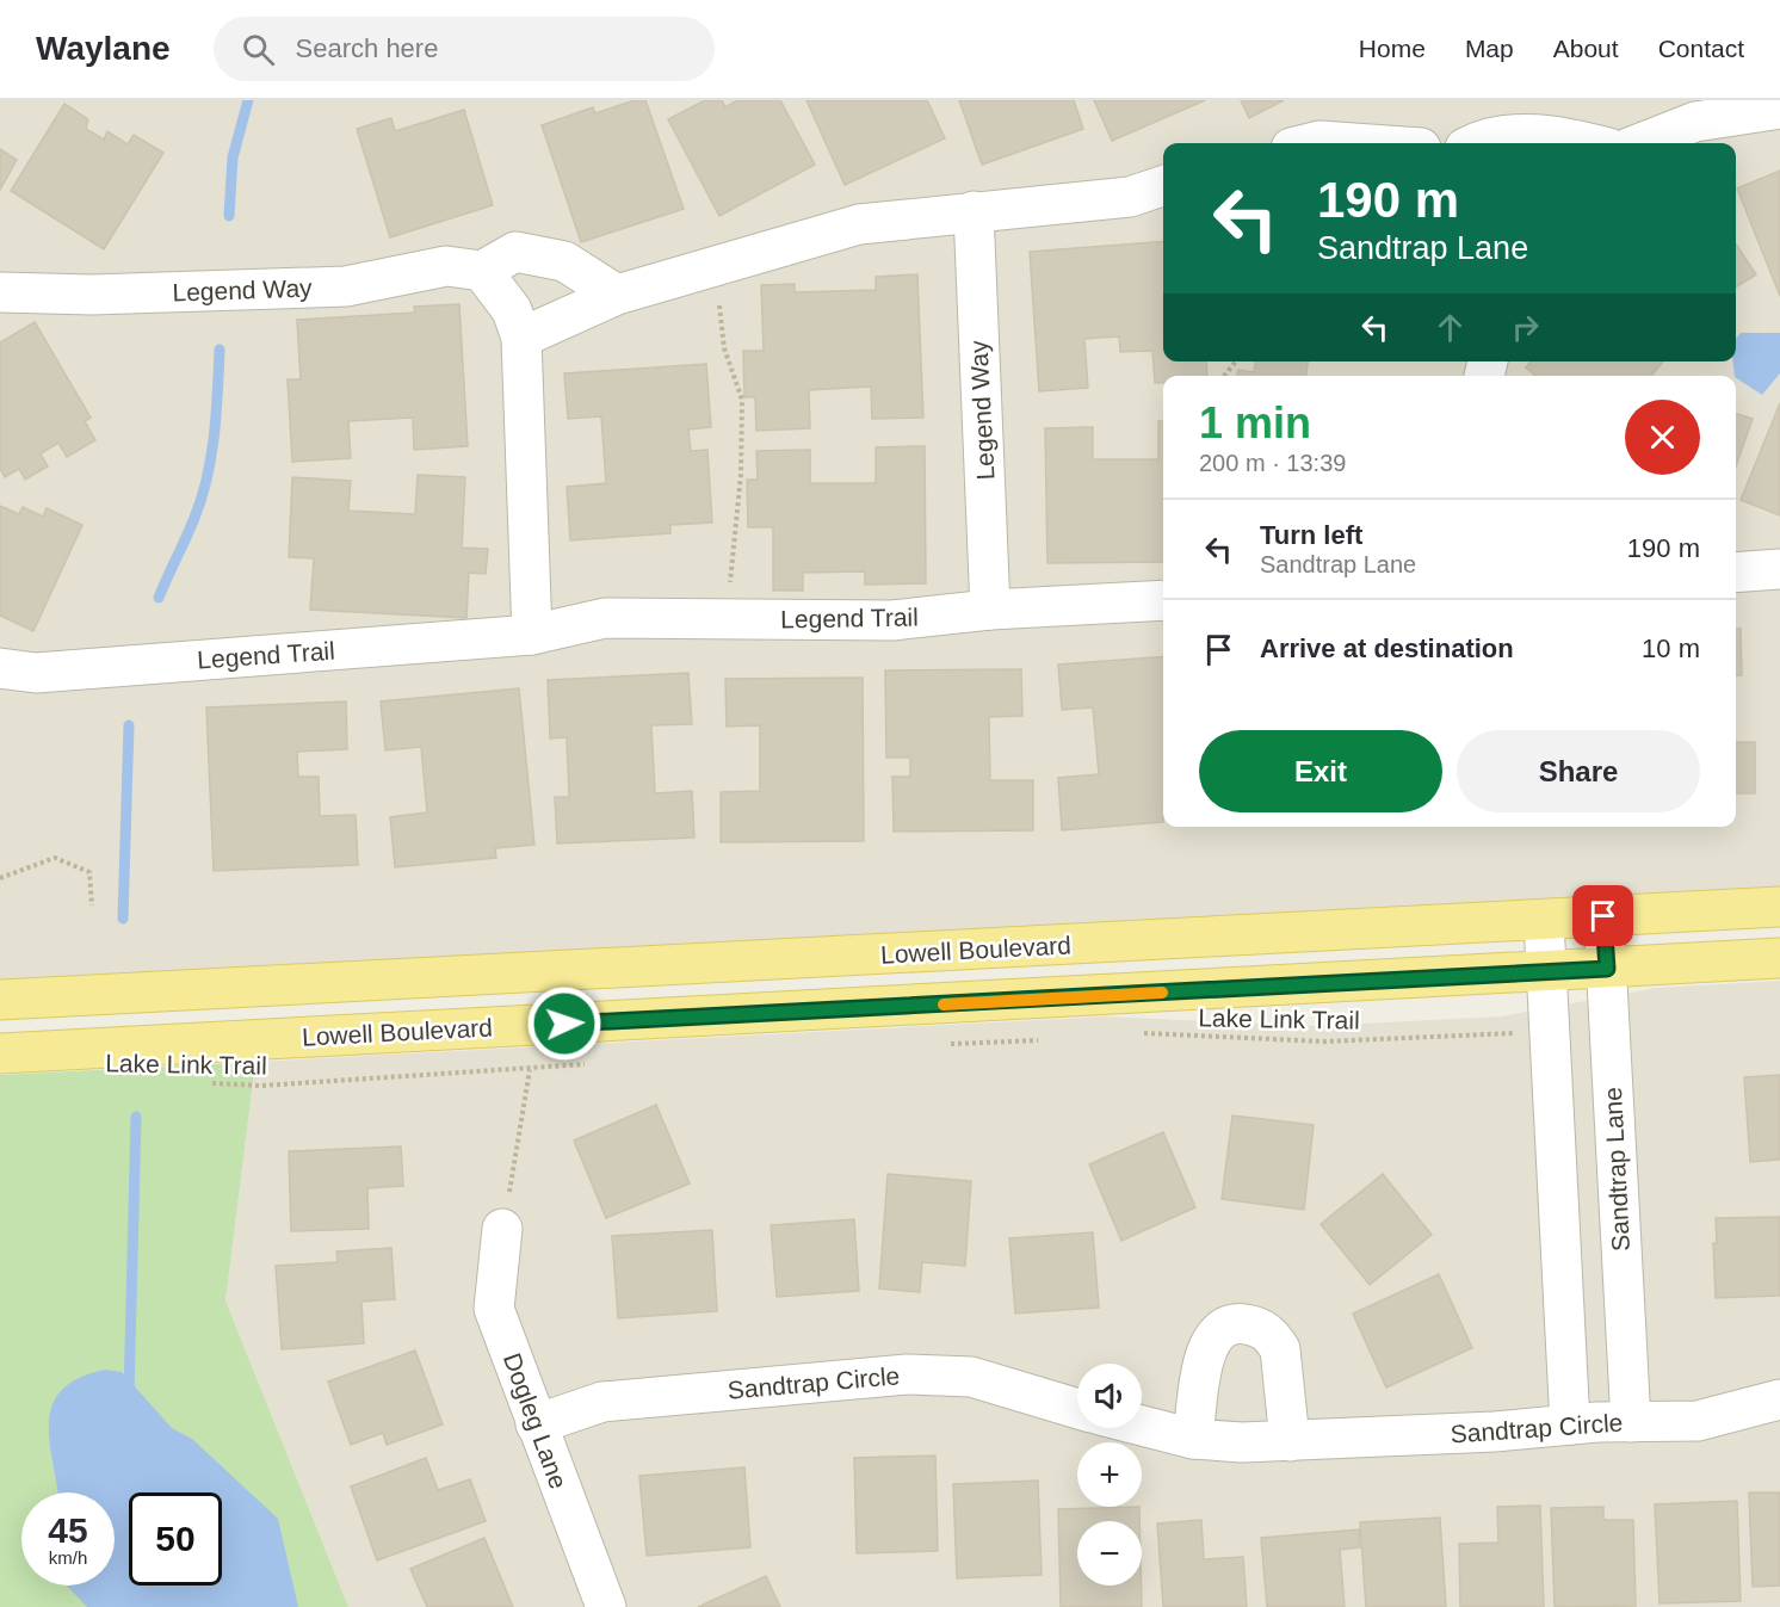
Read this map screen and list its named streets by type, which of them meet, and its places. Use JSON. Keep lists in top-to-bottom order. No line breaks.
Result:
{"streets":{"main road":["Lowell Boulevard"],"street":["Legend Way","Legend Trail","Sandtrap Lane","Sandtrap Circle","Dogleg Lane"],"path":["Lake Link Trail"]},"crossings":[["Legend Way","Legend Trail"],["Lowell Boulevard","Sandtrap Lane"],["Sandtrap Lane","Sandtrap Circle"],["Sandtrap Circle","Dogleg Lane"]],"page":{"header":"Waylane","search":"Search here","nav":["Home","Map","About","Contact"],"turn":["190 m","Sandtrap Lane"],"heading":["1 min","200 m · 13:39"],"list":[{"name":"Turn left","note":"Sandtrap Lane","value":"190 m"},{"name":"Arrive at destination","value":"10 m"}],"buttons":["Exit","Share"],"map_buttons":["+","−"],"speed":"45 km/h","limit":"50"}}
